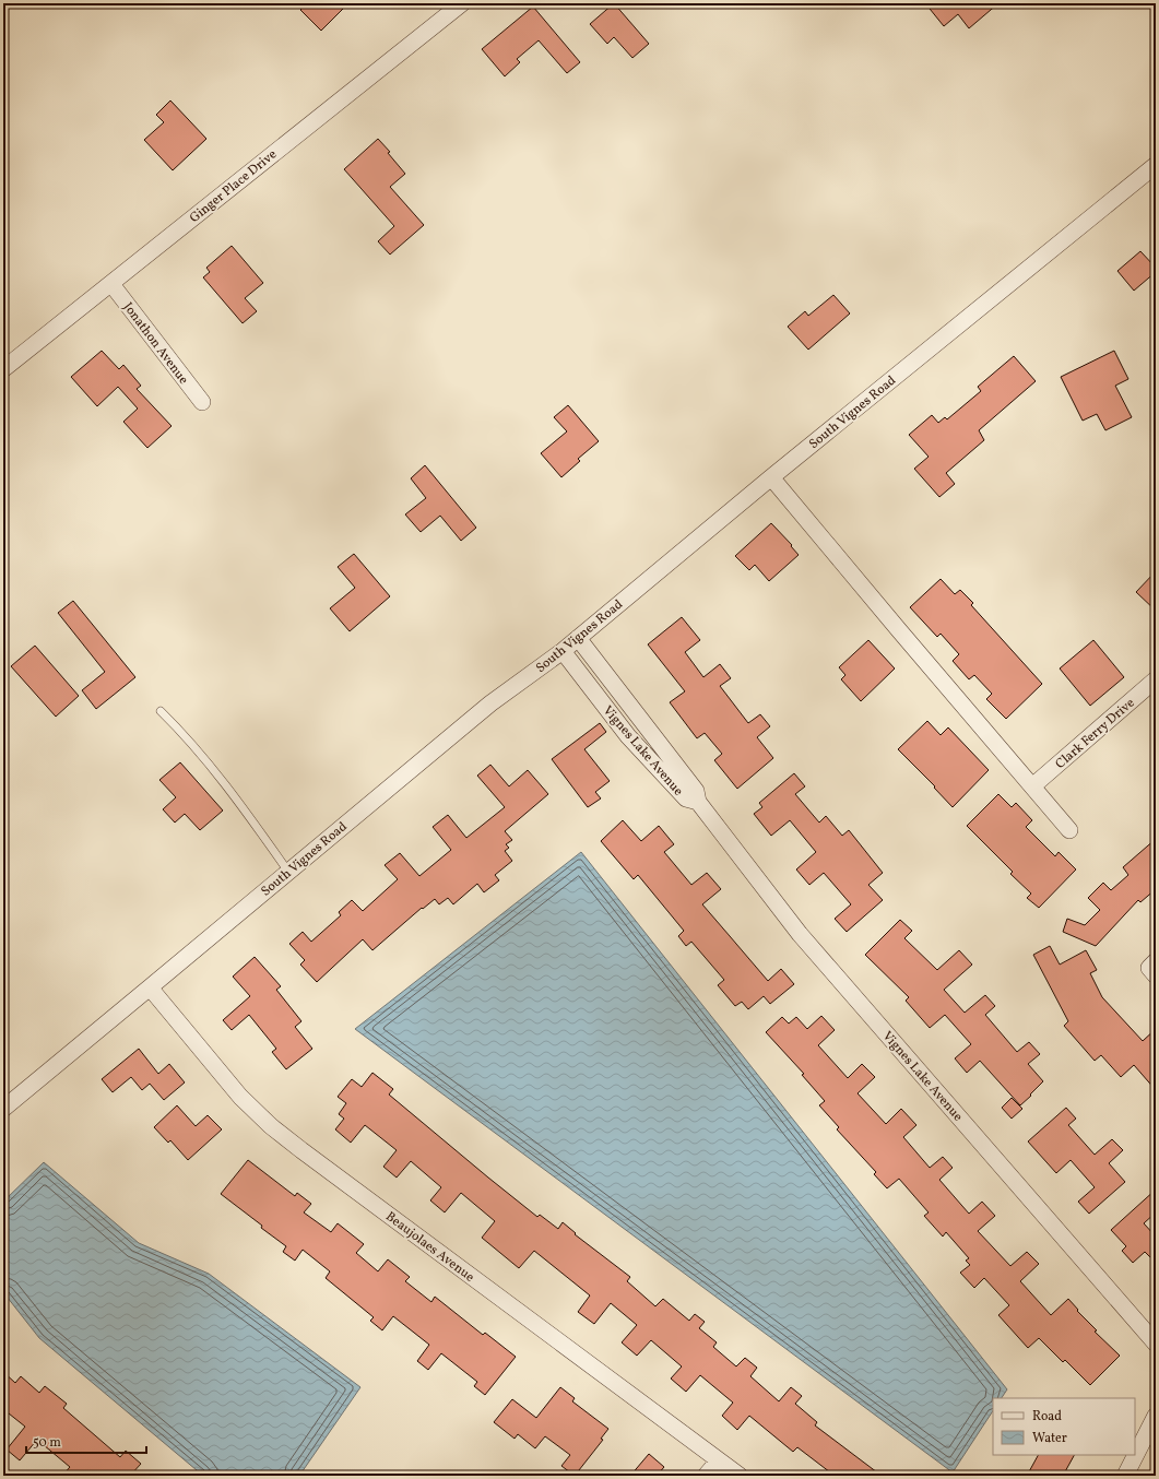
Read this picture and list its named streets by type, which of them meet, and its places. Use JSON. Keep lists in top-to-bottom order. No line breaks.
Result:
{"streets":{"street":["Ginger Place Drive","Jonathon Avenue","South Vignes Road","Clark Ferry Drive","Vignes Lake Avenue","Beaujolaes Avenue"]},"crossings":[["Ginger Place Drive","Jonathon Avenue"],["South Vignes Road","Vignes Lake Avenue"],["South Vignes Road","Beaujolaes Avenue"]],"legend":["Road","Water"],"scale_bar":"50 m"}
